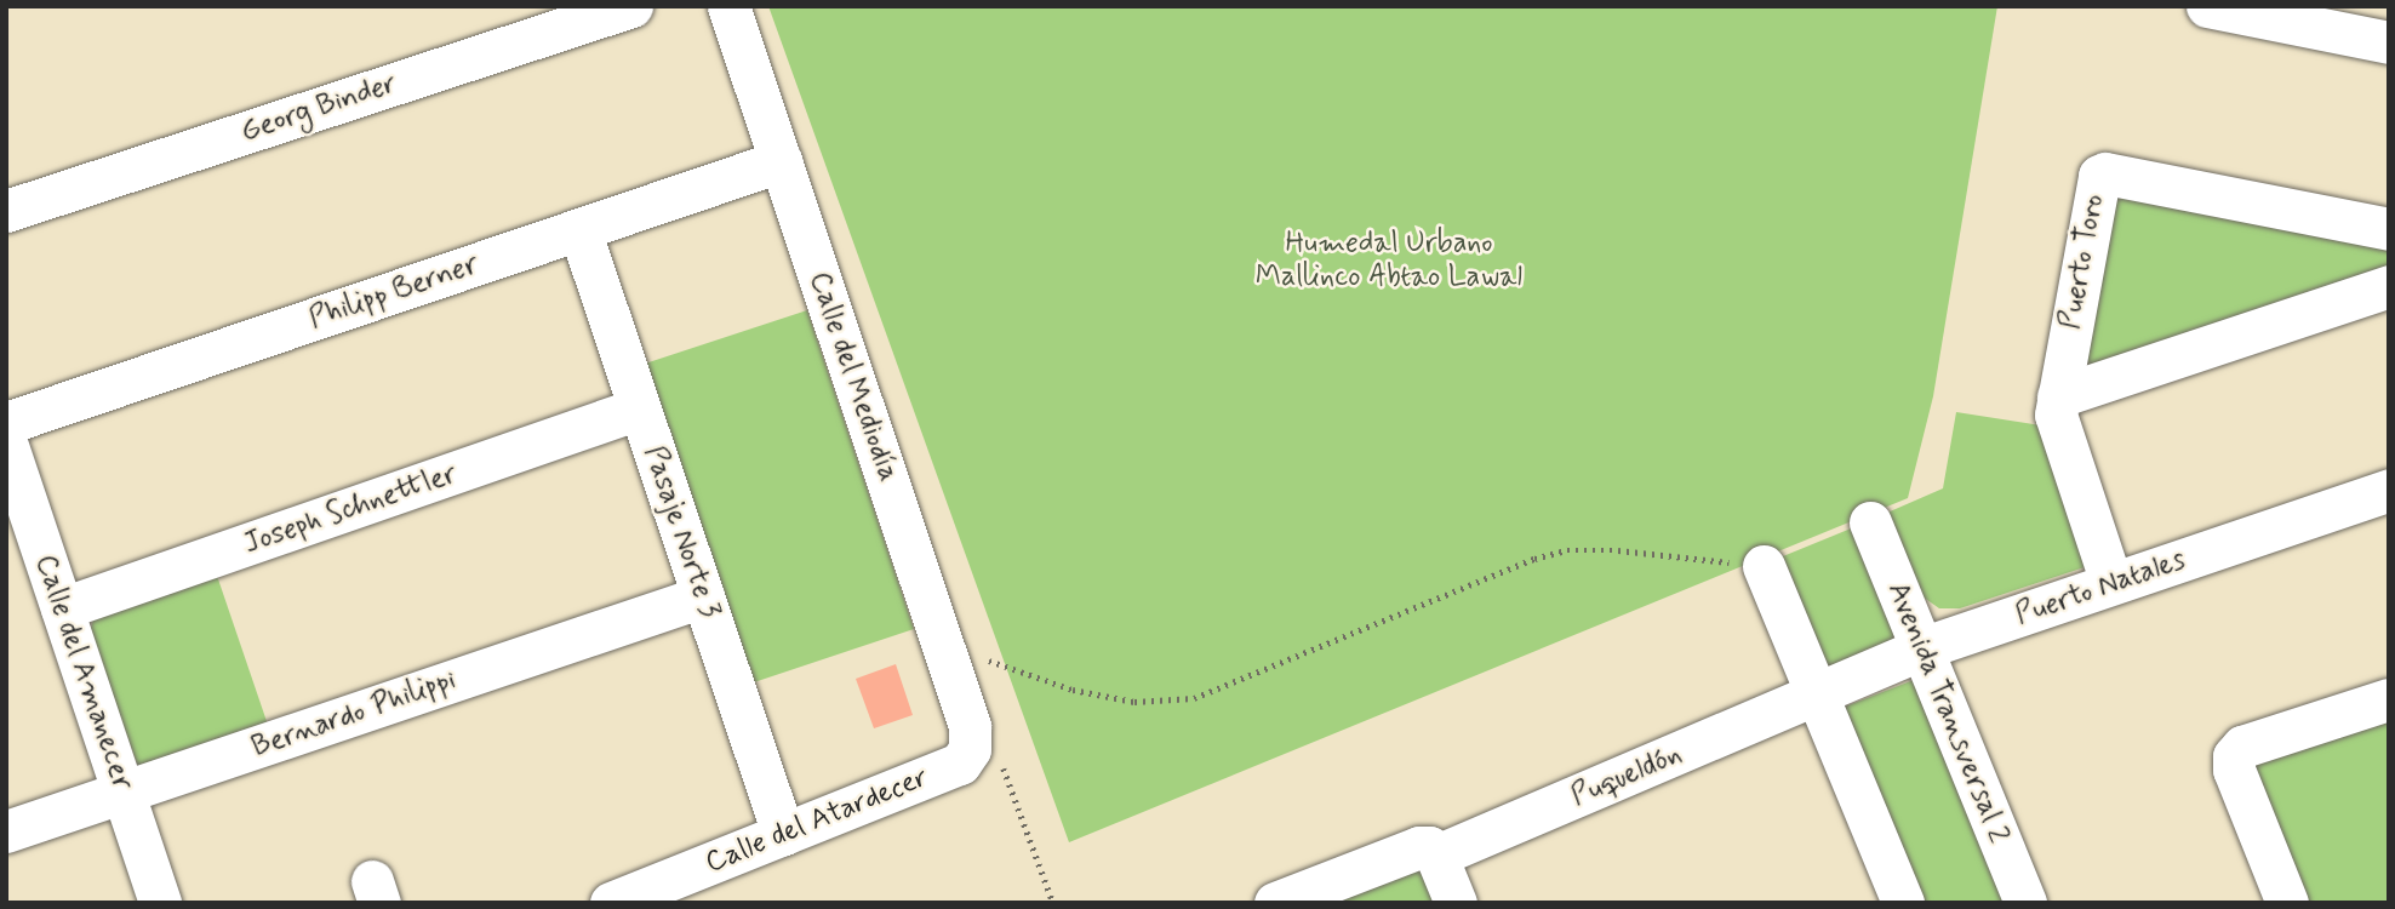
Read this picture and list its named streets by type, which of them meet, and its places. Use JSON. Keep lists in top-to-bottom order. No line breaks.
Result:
{"streets":{"street":["Georg Binder","Puerto Toro","Philipp Berner","Calle del Mediodía","Joseph Schnettler","Pasaje Norte 3","Puerto Natales","Calle del Amanecer","Avenida Transversal 2","Bernardo Philippi","Puqueldón","Calle del Atardecer"]},"crossings":[["Puerto Toro","Puerto Natales"],["Philipp Berner","Calle del Mediodía"],["Philipp Berner","Pasaje Norte 3"],["Calle del Mediodía","Calle del Atardecer"],["Joseph Schnettler","Pasaje Norte 3"],["Joseph Schnettler","Calle del Amanecer"],["Pasaje Norte 3","Bernardo Philippi"],["Pasaje Norte 3","Calle del Atardecer"],["Puerto Natales","Avenida Transversal 2"],["Puerto Natales","Puqueldón"],["Calle del Amanecer","Bernardo Philippi"]],"parks":["Humedal Urbano Mallinco Abtao Lawal"]}
